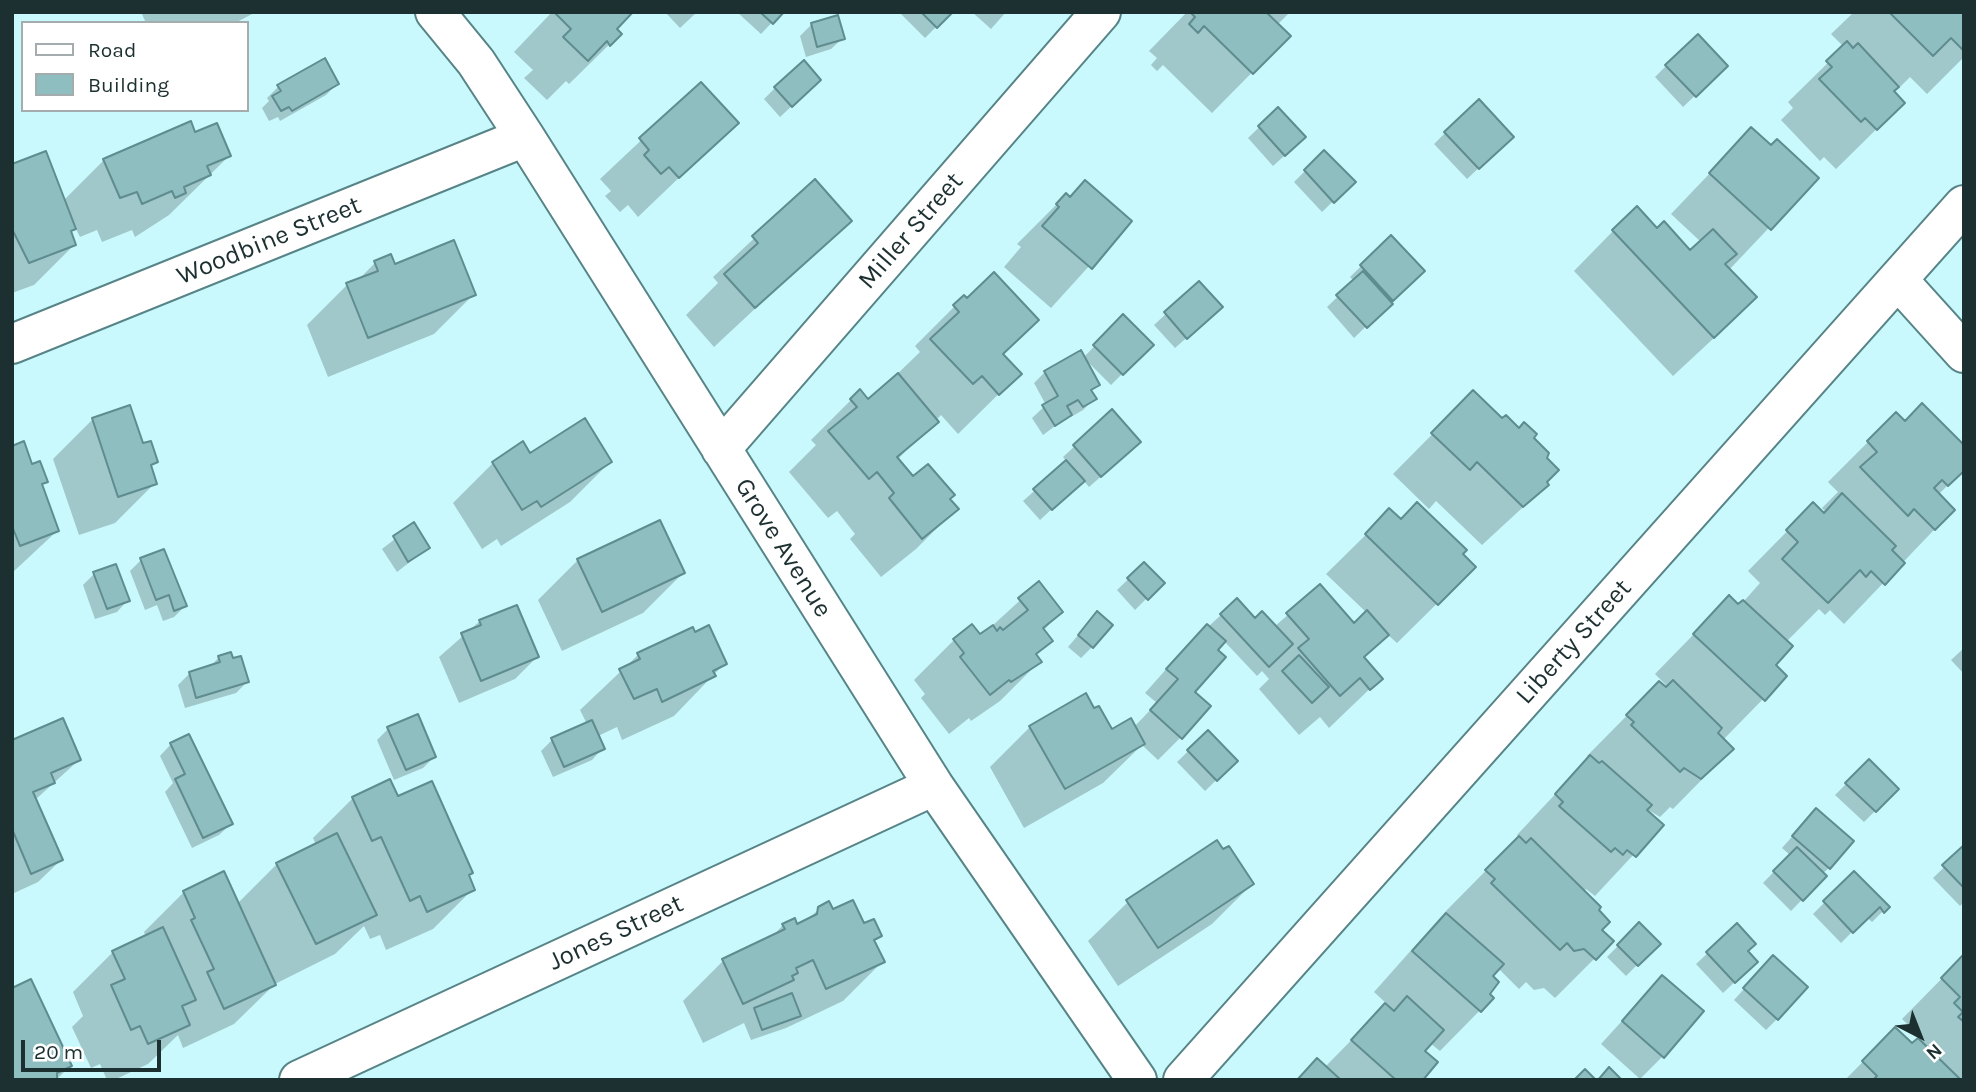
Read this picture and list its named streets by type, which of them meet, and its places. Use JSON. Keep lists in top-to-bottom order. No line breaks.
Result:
{"streets":{"street":["Miller Street","Woodbine Street","Grove Avenue","Liberty Street","Jones Street"]},"crossings":[["Miller Street","Grove Avenue"],["Woodbine Street","Grove Avenue"],["Grove Avenue","Jones Street"]],"legend":["Road","Building"],"scale_bar":"20 m","north":"bottom right"}
